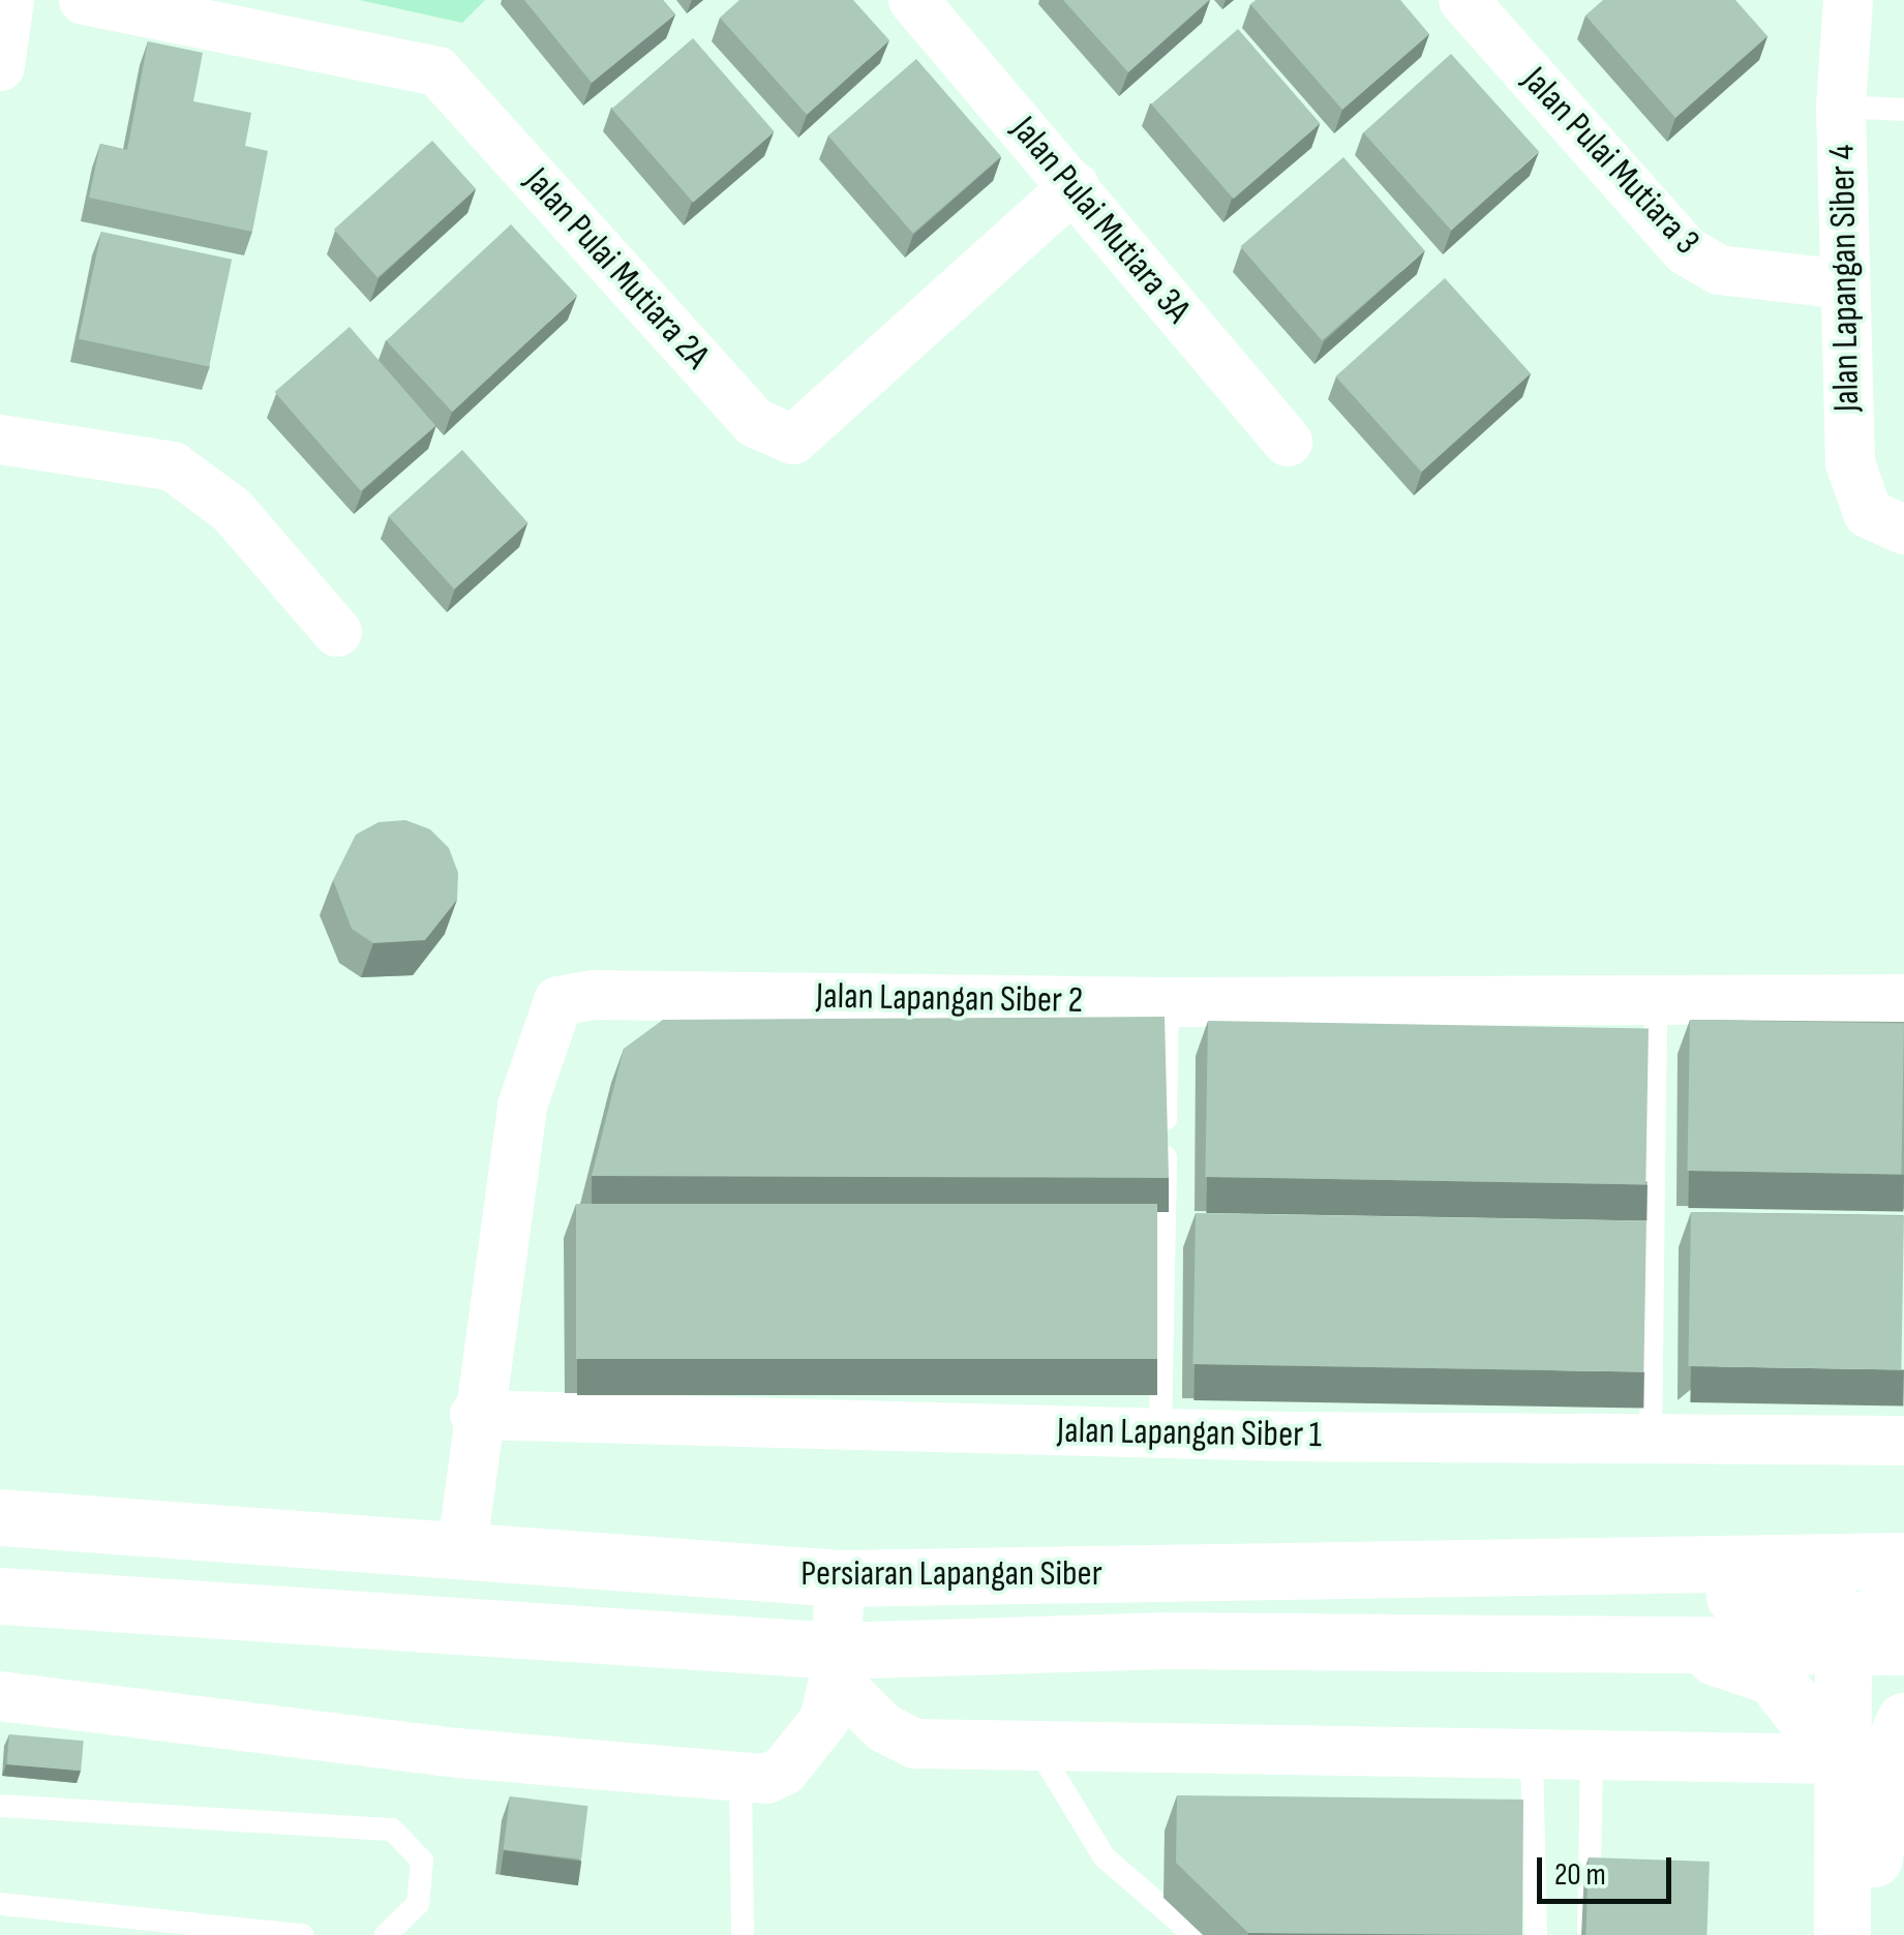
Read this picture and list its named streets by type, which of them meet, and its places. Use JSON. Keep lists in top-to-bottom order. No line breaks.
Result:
{"streets":{"main road":["Persiaran Lapangan Siber"],"street":["Jalan Pulai Mutiara 3","Jalan Pulai Mutiara 3A","Jalan Pulai Mutiara 2A","Jalan Lapangan Siber 4","Jalan Lapangan Siber 2","Jalan Lapangan Siber 1"]},"crossings":[["Jalan Pulai Mutiara 3","Jalan Lapangan Siber 4"],["Jalan Pulai Mutiara 3A","Jalan Pulai Mutiara 2A"],["Jalan Lapangan Siber 2","Jalan Lapangan Siber 1"],["Jalan Lapangan Siber 2","Persiaran Lapangan Siber"]],"scale_bar":"20 m"}
